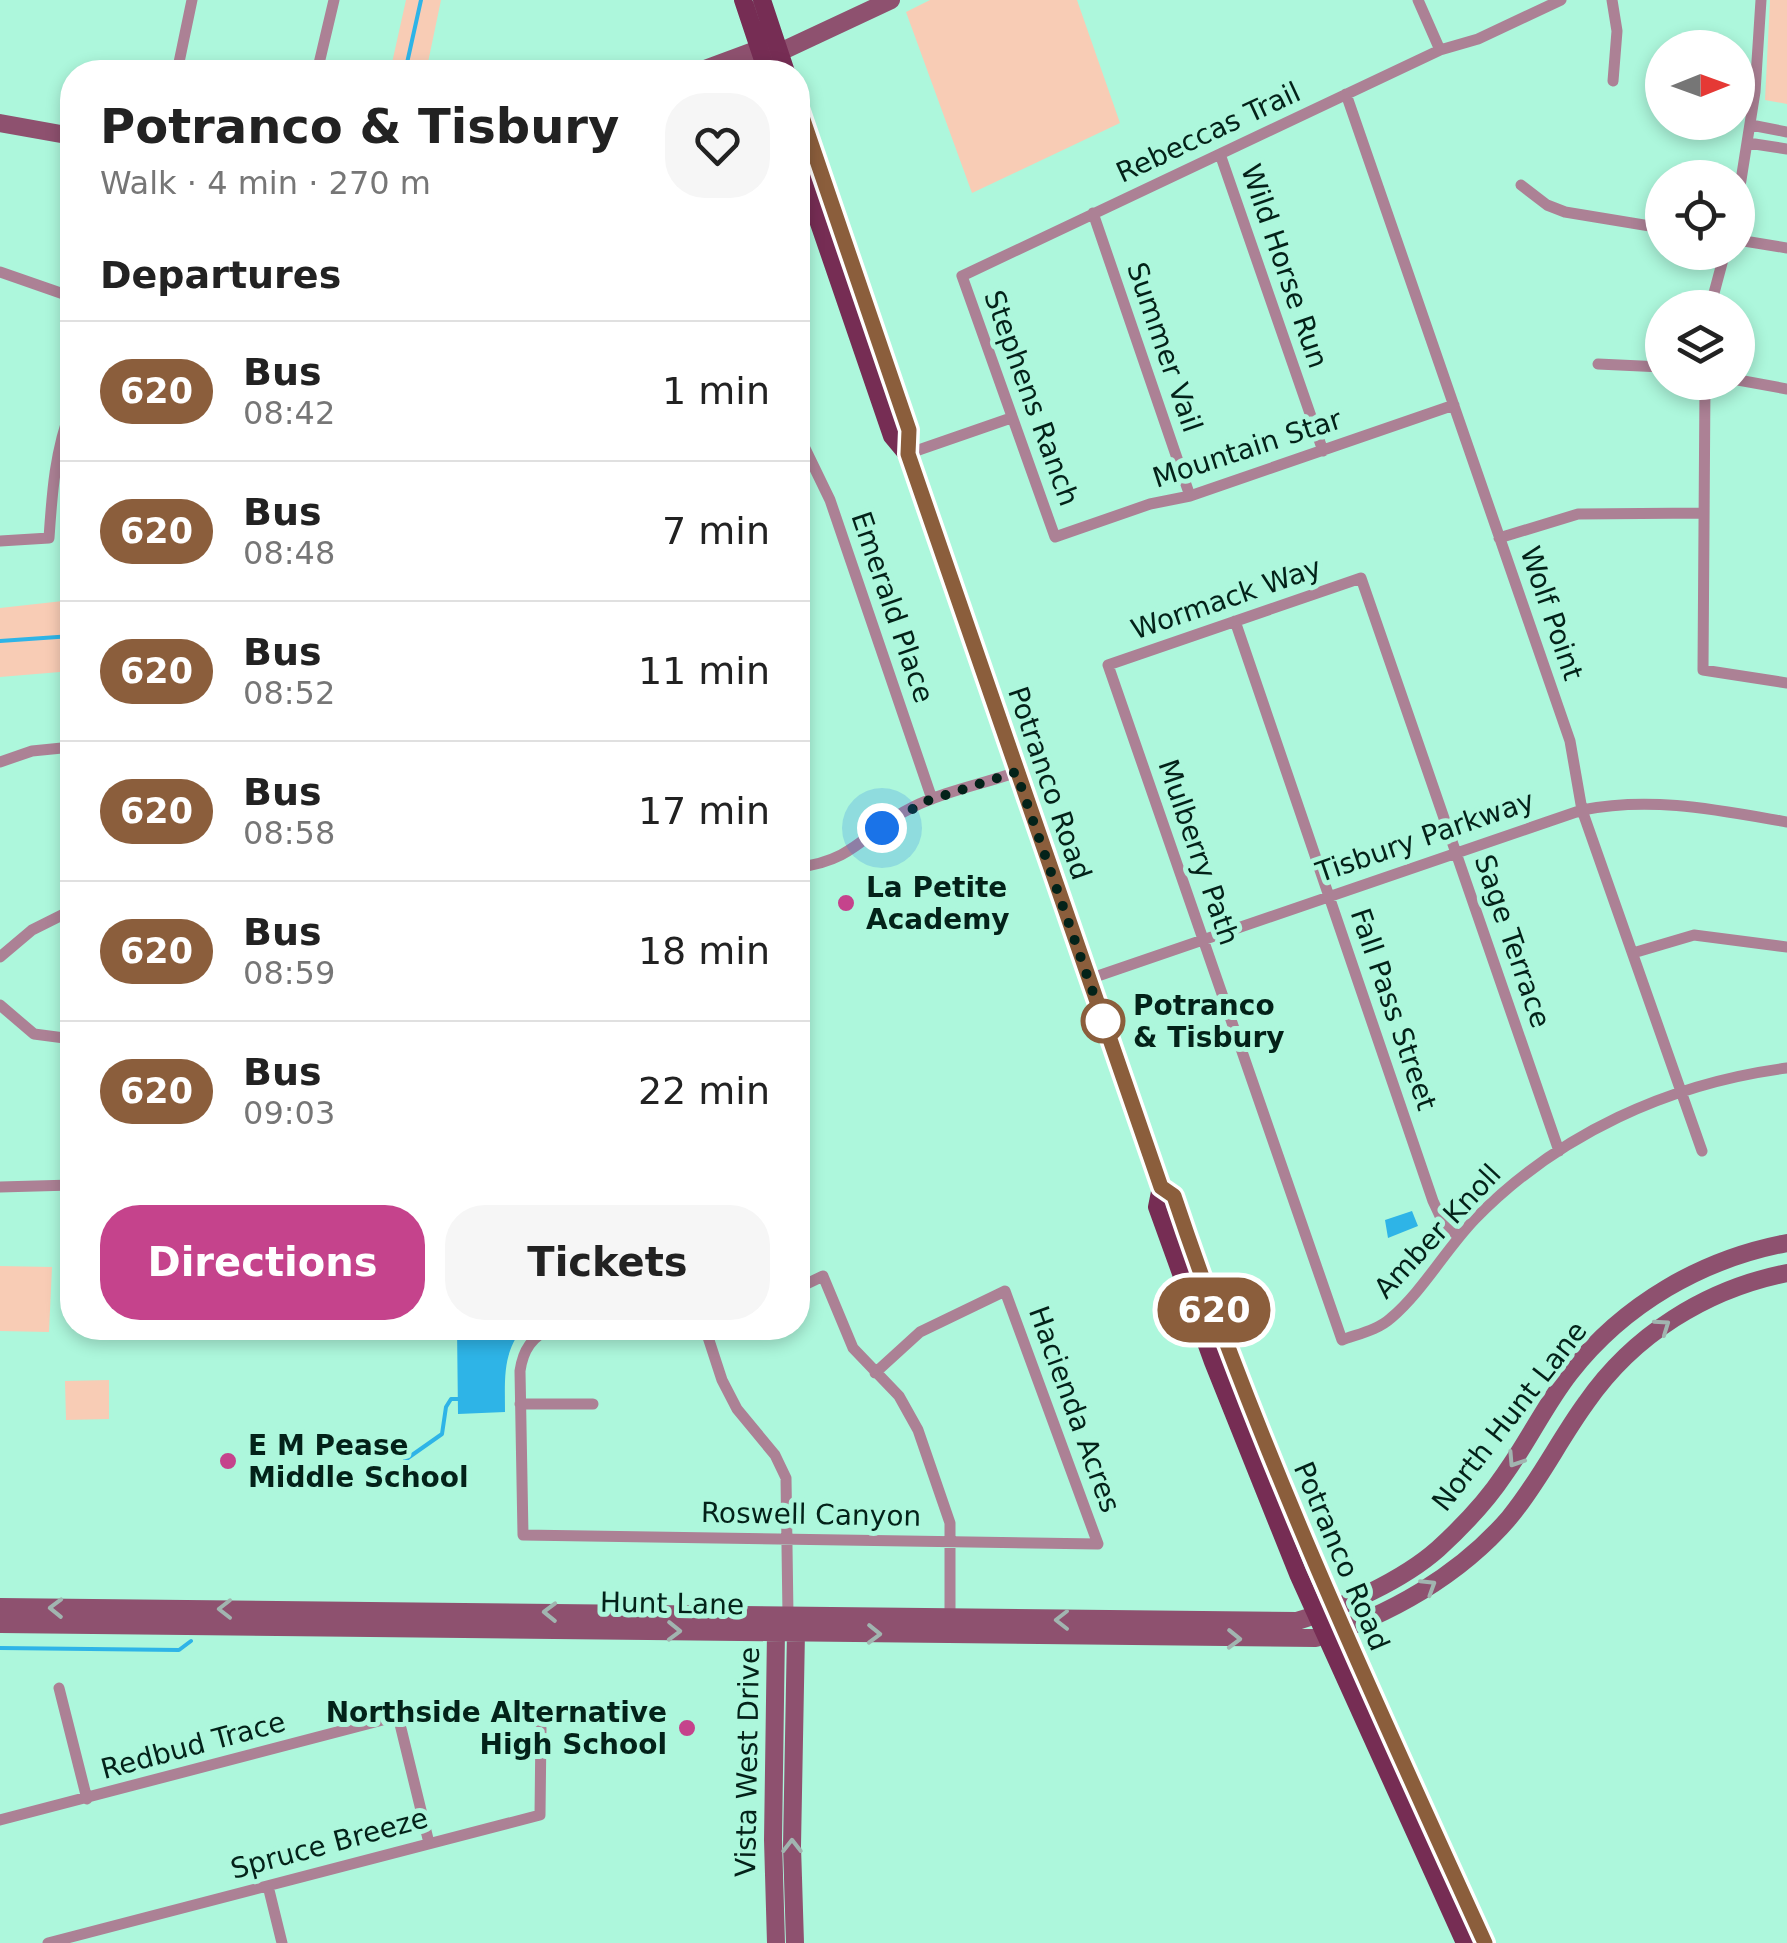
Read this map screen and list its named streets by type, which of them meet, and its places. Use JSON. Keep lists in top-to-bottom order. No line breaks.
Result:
{"streets":{"main road":["Potranco Road","North Hunt Lane","Hunt Lane","Vista West Drive"],"street":["Rebeccas Trail","Wild Horse Run","Summer Vail","Stephens Ranch","Mountain Star","Wormack Way","Emerald Place","Wolf Point","Tisbury Parkway","Mulberry Path","Sage Terrace","Fall Pass Street","Amber Knoll","Hacienda Acres","Roswell Canyon","Redbud Trace","Spruce Breeze"]},"crossings":[["Rebeccas Trail","Wild Horse Run"],["Rebeccas Trail","Summer Vail"],["Rebeccas Trail","Stephens Ranch"],["Rebeccas Trail","Wolf Point"],["Wild Horse Run","Mountain Star"],["Summer Vail","Mountain Star"],["Stephens Ranch","Mountain Star"],["Mountain Star","Wolf Point"],["Wormack Way","Mulberry Path"],["Wormack Way","Sage Terrace"],["Wormack Way","Fall Pass Street"],["Wolf Point","Tisbury Parkway"],["Wolf Point","Amber Knoll"],["Potranco Road","Tisbury Parkway"],["Potranco Road","North Hunt Lane"],["Potranco Road","Hunt Lane"],["Tisbury Parkway","Mulberry Path"],["Tisbury Parkway","Sage Terrace"],["Tisbury Parkway","Fall Pass Street"],["Mulberry Path","Amber Knoll"],["Sage Terrace","Amber Knoll"],["Fall Pass Street","Amber Knoll"],["Hacienda Acres","Roswell Canyon"],["North Hunt Lane","Hunt Lane"],["Hunt Lane","Vista West Drive"],["Redbud Trace","Spruce Breeze"]],"places":["La Petite Academy","Potranco & Tisbury","E M Pease Middle School","Northside Alternative High School"],"lines":["bus line 620"],"north":"right","page":{"on_map":"620","heading":[["Potranco & Tisbury","Walk · 4 min · 270 m"],"Departures"],"list":[{"mark":"620","name":"Bus","note":"08:42","value":"1 min"},{"mark":"620","name":"Bus","note":"08:48","value":"7 min"},{"mark":"620","name":"Bus","note":"08:52","value":"11 min"},{"mark":"620","name":"Bus","note":"08:58","value":"17 min"},{"mark":"620","name":"Bus","note":"08:59","value":"18 min"},{"mark":"620","name":"Bus","note":"09:03","value":"22 min"}],"buttons":["Directions","Tickets"]}}
